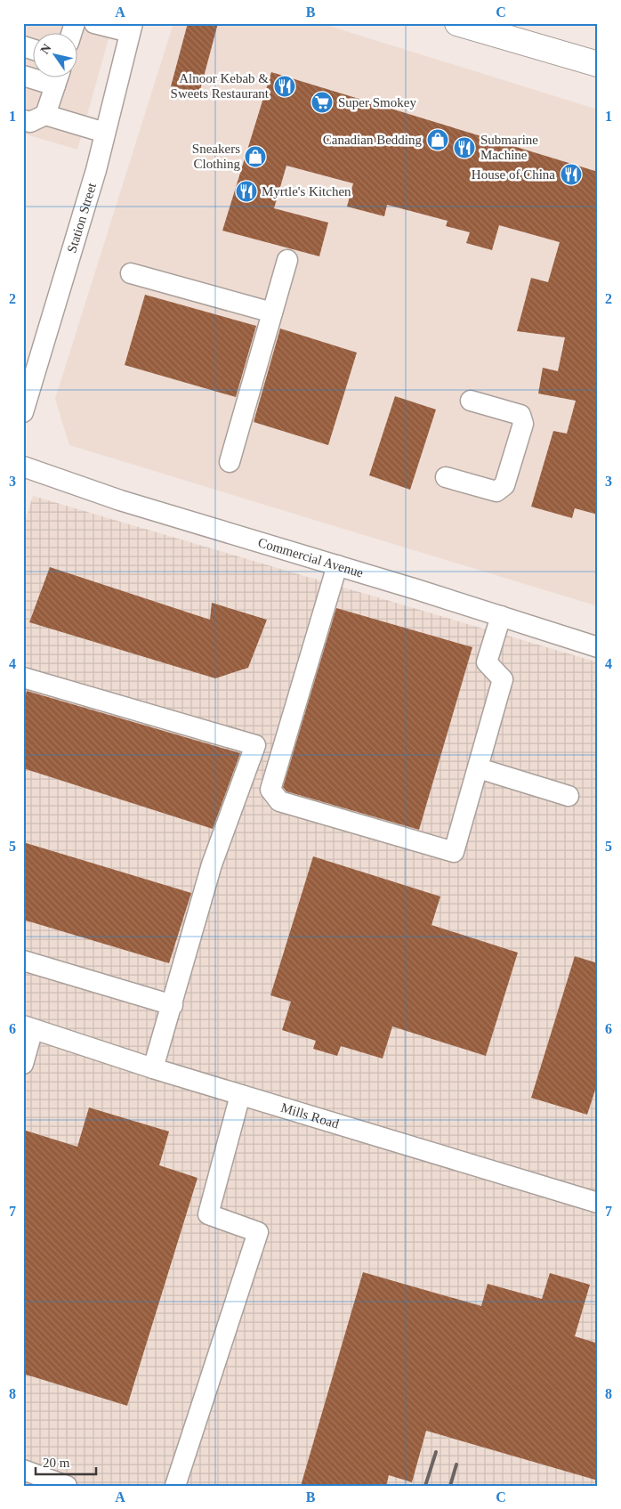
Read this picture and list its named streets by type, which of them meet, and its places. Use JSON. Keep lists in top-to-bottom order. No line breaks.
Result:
{"streets":{"street":["Station Street","Commercial Avenue","Mills Road"]},"places":{"restaurant":["Alnoor Kebab & Sweets Restaurant","Submarine Machine","House of China","Myrtle's Kitchen"],"supermarket":["Super Smokey"],"shop":["Canadian Bedding","Sneakers Clothing"]},"scale_bar":"20 m","north":"top left","grid":{"columns":["A","B","C"],"rows":["1","2","3","4","5","6","7","8"]}}
